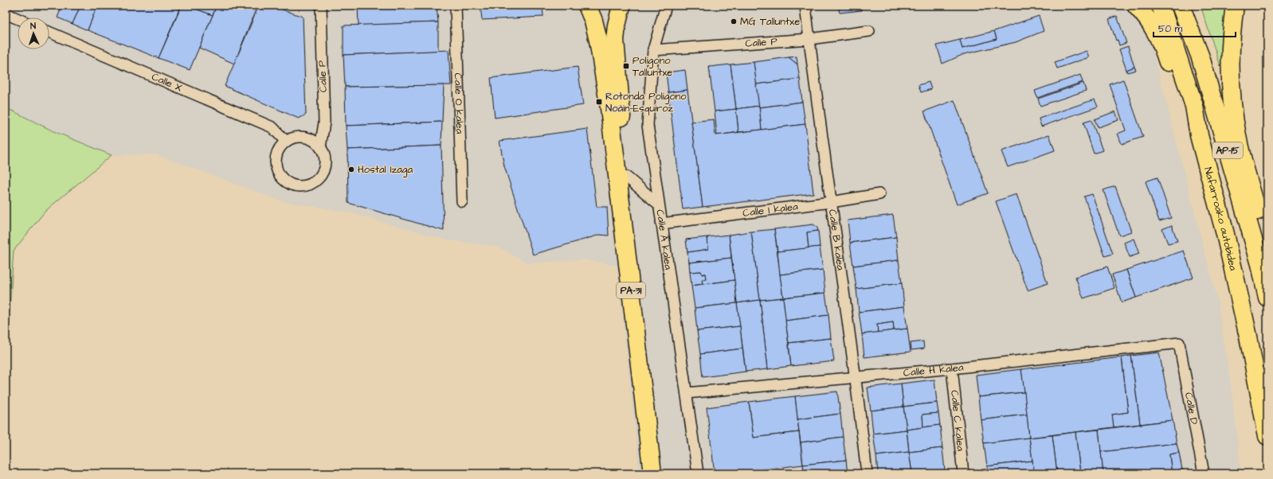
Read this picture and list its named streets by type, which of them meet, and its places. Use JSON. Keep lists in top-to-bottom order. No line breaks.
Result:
{"streets":{"highway":["AP-15","Nafarroako autobidea","PA-31"],"street":["Calle P","Calle X","Calle O kalea","Calle I kalea","Calle A kalea","Calle B kalea","Calle H kalea","Calle D","Calle C kalea"]},"crossings":[["Calle P","Calle X"],["Calle P","Calle A kalea"],["Calle P","Calle B kalea"],["Calle I kalea","Calle A kalea"],["Calle I kalea","Calle B kalea"],["Calle A kalea","Calle H kalea"],["Calle B kalea","Calle H kalea"],["Calle H kalea","Calle D"],["Calle H kalea","Calle C kalea"]],"places":{"other":["MG Talluntxe","Hostal Izaga"],"transit":["Polígono Talluntxe","Rotonda Polígono Noáin-Esquíroz"]},"scale_bar":"50 m","north":"top"}
